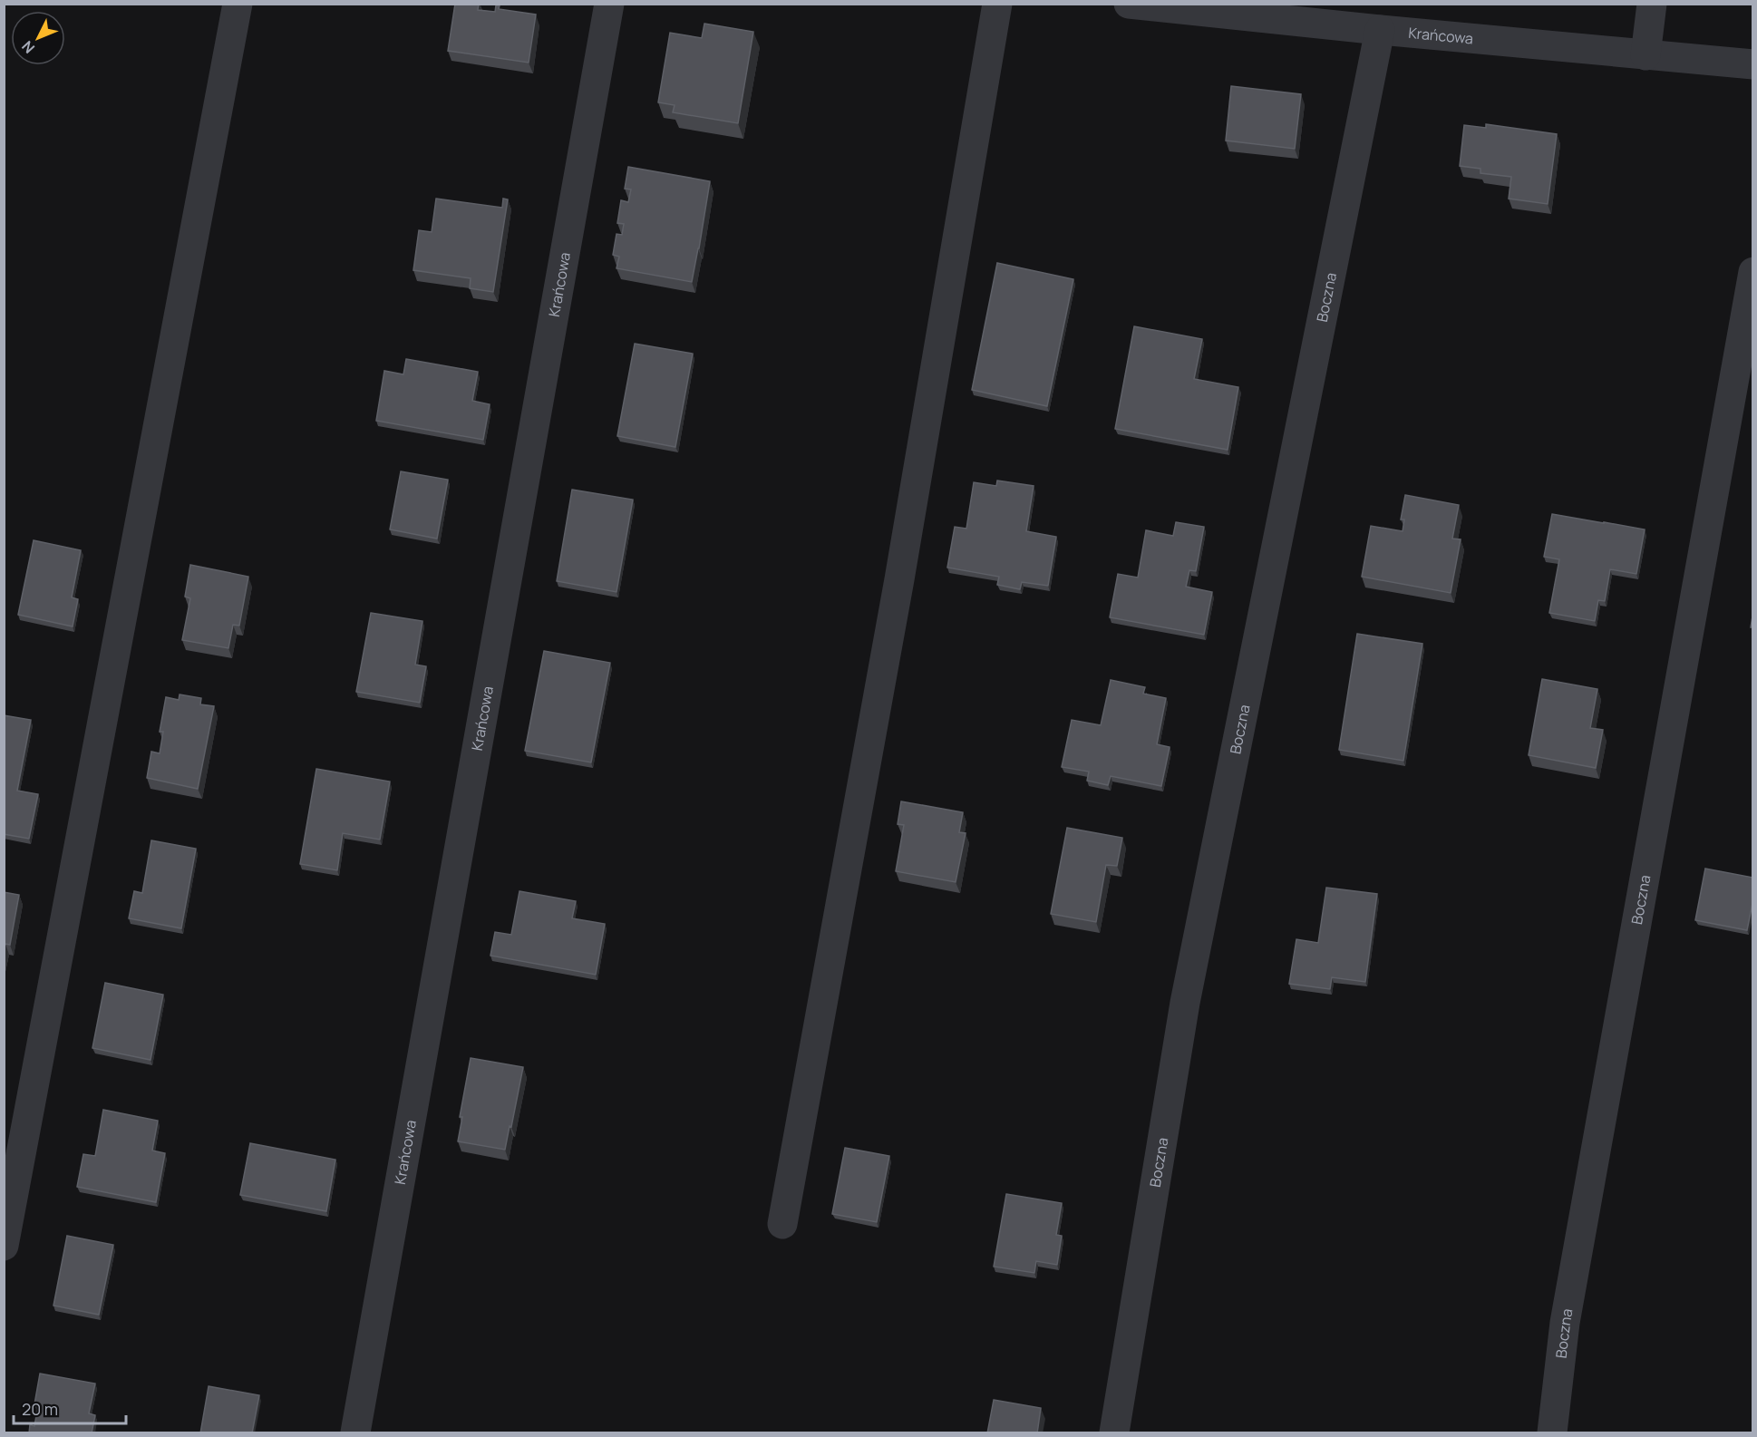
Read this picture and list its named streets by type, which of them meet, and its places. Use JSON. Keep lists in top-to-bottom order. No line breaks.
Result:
{"streets":{"street":["Krańcowa","Boczna"]},"crossings":[["Krańcowa","Boczna"]],"scale_bar":"20 m","north":"bottom left"}
